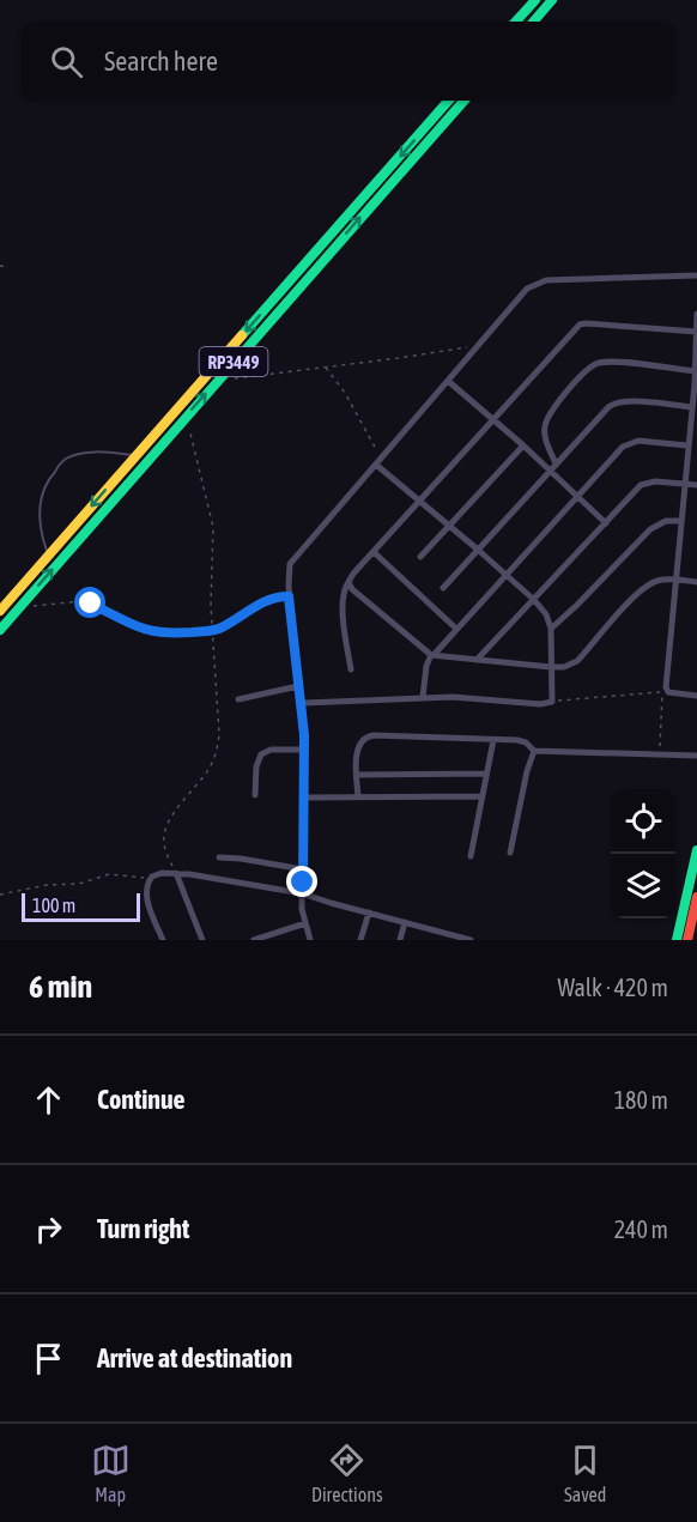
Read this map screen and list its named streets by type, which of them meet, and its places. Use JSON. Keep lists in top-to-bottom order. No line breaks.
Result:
{"streets":{"main road":["RP3449"]},"scale_bar":"100 m","page":{"search":"Search here","scale":"100 m","heading":["6 min","Walk · 420 m"],"list":[["Continue","180 m"],["Turn right","240 m"],"Arrive at destination"],"nav":["Map","Directions","Saved"]}}
